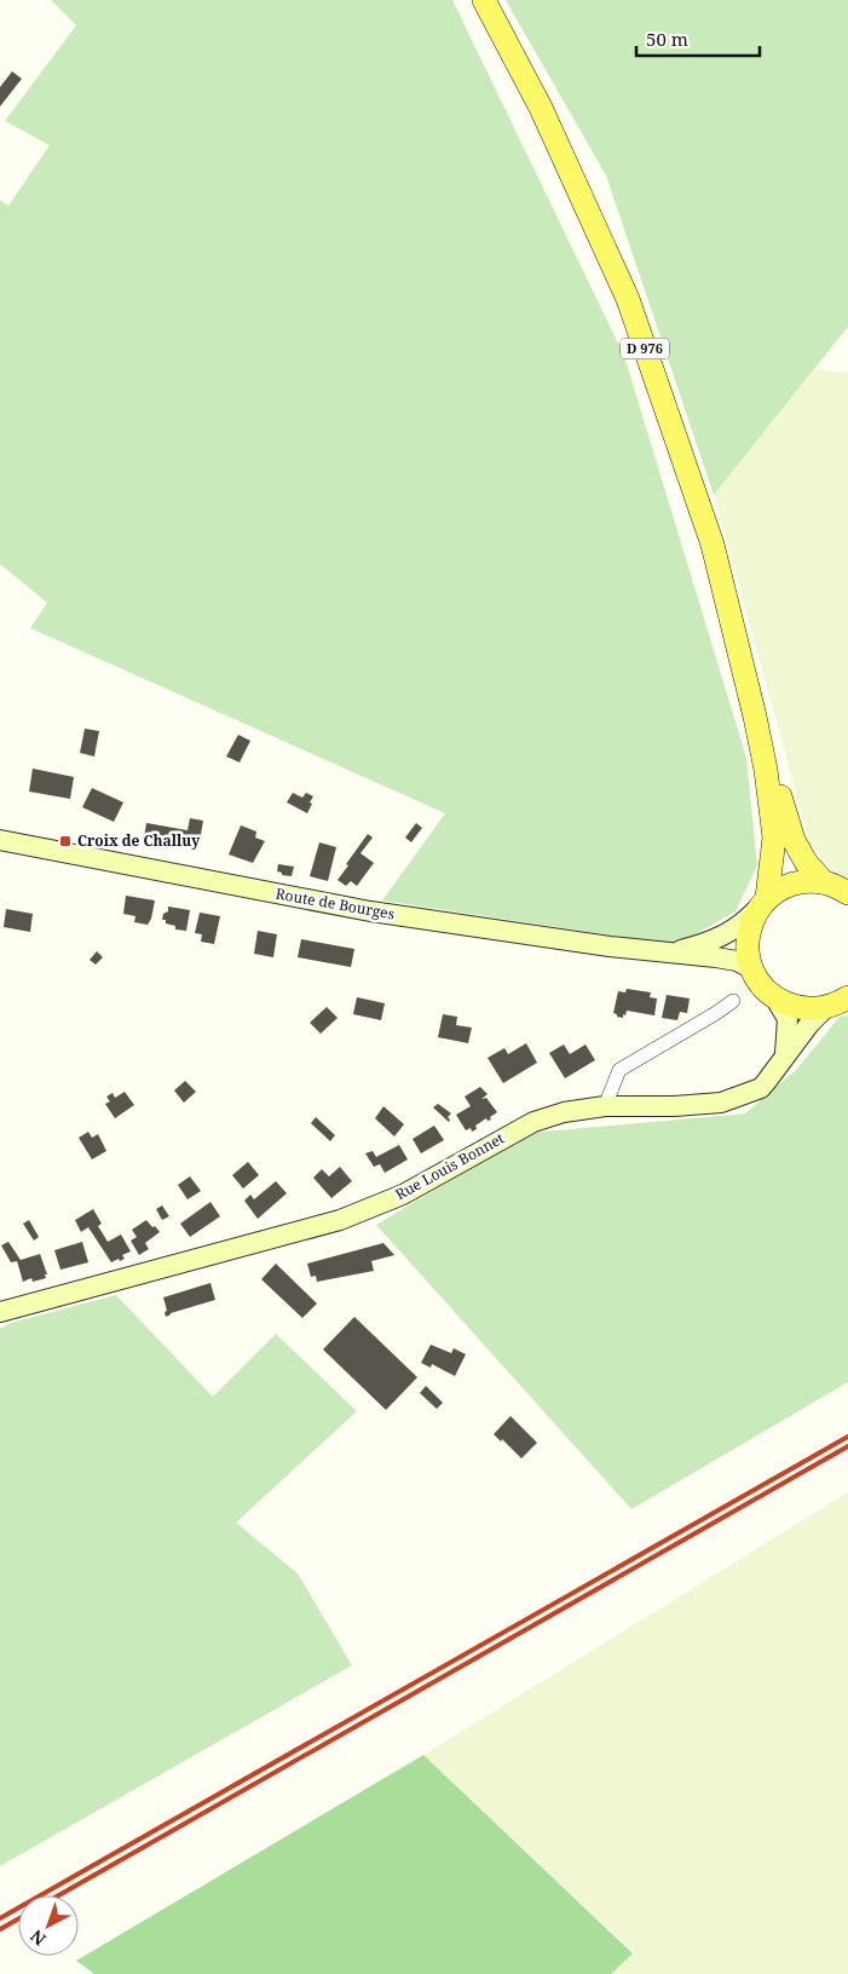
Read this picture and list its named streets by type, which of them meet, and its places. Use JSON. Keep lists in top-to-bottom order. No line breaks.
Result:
{"streets":{"main road":["D 976"],"street":["Route de Bourges","Rue Louis Bonnet"]},"crossings":[["D 976","Route de Bourges"]],"places":{"transit":["Croix de Challuy"]},"scale_bar":"50 m","north":"bottom left"}
